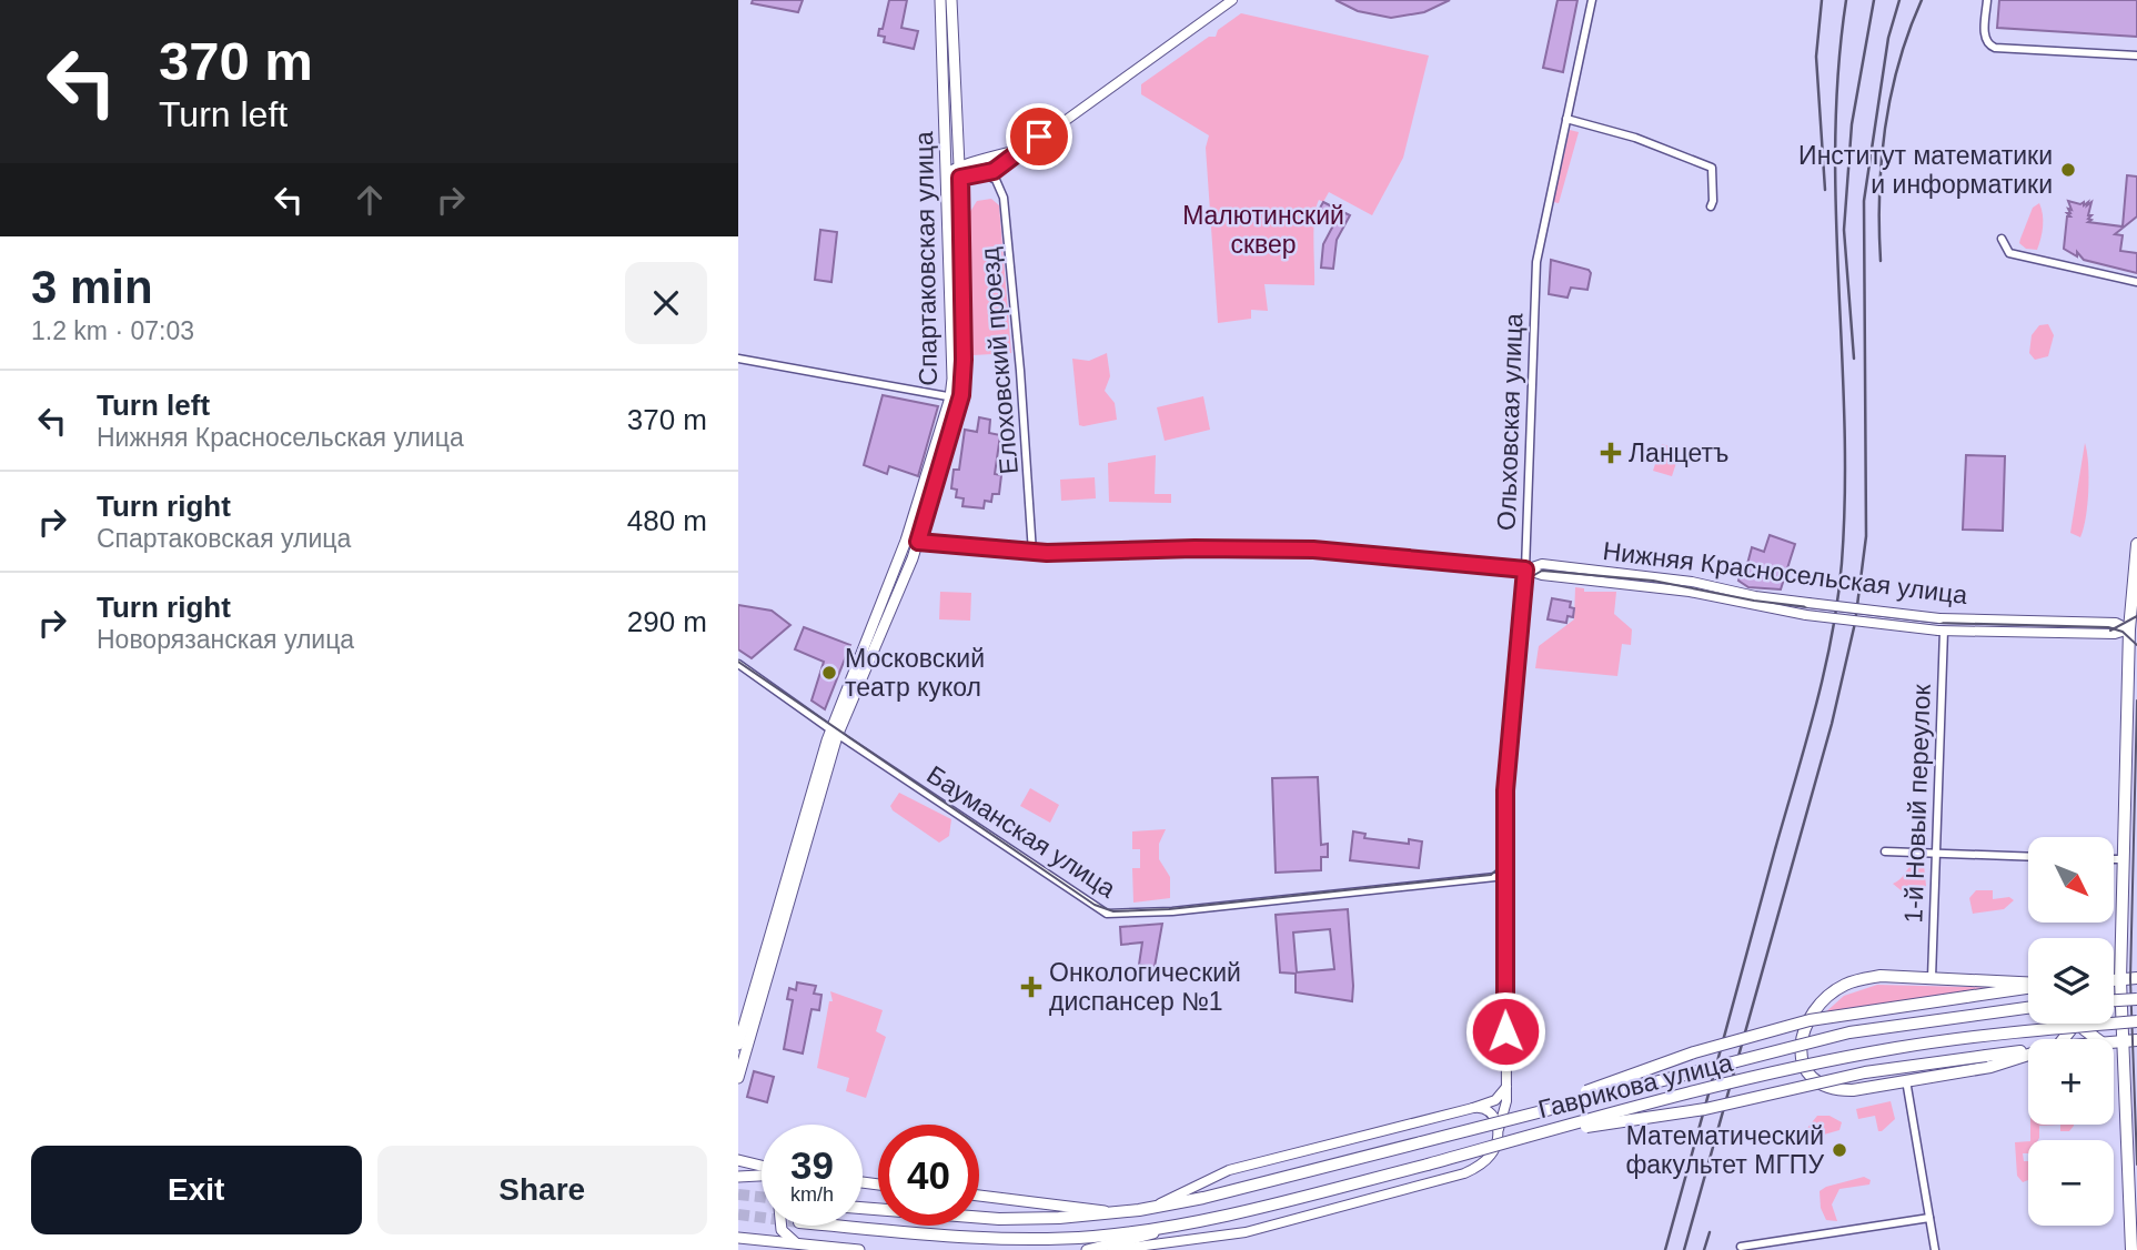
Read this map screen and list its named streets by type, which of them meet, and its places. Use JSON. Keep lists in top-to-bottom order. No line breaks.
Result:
{"streets":{"main road":["Спартаковская улица","Гаврикова улица"],"street":["Елоховский проезд","Ольховская улица","Нижняя Красносельская улица","1-й Новый переулок","Бауманская улица"]},"crossings":[["Спартаковская улица","Нижняя Красносельская улица"],["Спартаковская улица","Бауманская улица"],["Елоховский проезд","Нижняя Красносельская улица"],["Ольховская улица","Нижняя Красносельская улица"],["Ольховская улица","Бауманская улица"],["Ольховская улица","Гаврикова улица"],["Нижняя Красносельская улица","1-й Новый переулок"]],"parks":["Малютинский сквер"],"places":{"other":["Институт математики и информатики","Московский театр кукол","Математический факультет МГПУ"],"health":["Ланцетъ","Онкологический диспансер №1"]},"north":"bottom right","page":{"turn":["370 m","Turn left"],"heading":["3 min","1.2 km · 07:03"],"list":[{"name":"Turn left","note":"Нижняя Красносельская улица","value":"370 m"},{"name":"Turn right","note":"Спартаковская улица","value":"480 m"},{"name":"Turn right","note":"Новорязанская улица","value":"290 m"}],"map_buttons":["+","−"],"speed":"39 km/h","limit":"40","buttons":["Exit","Share"]}}
